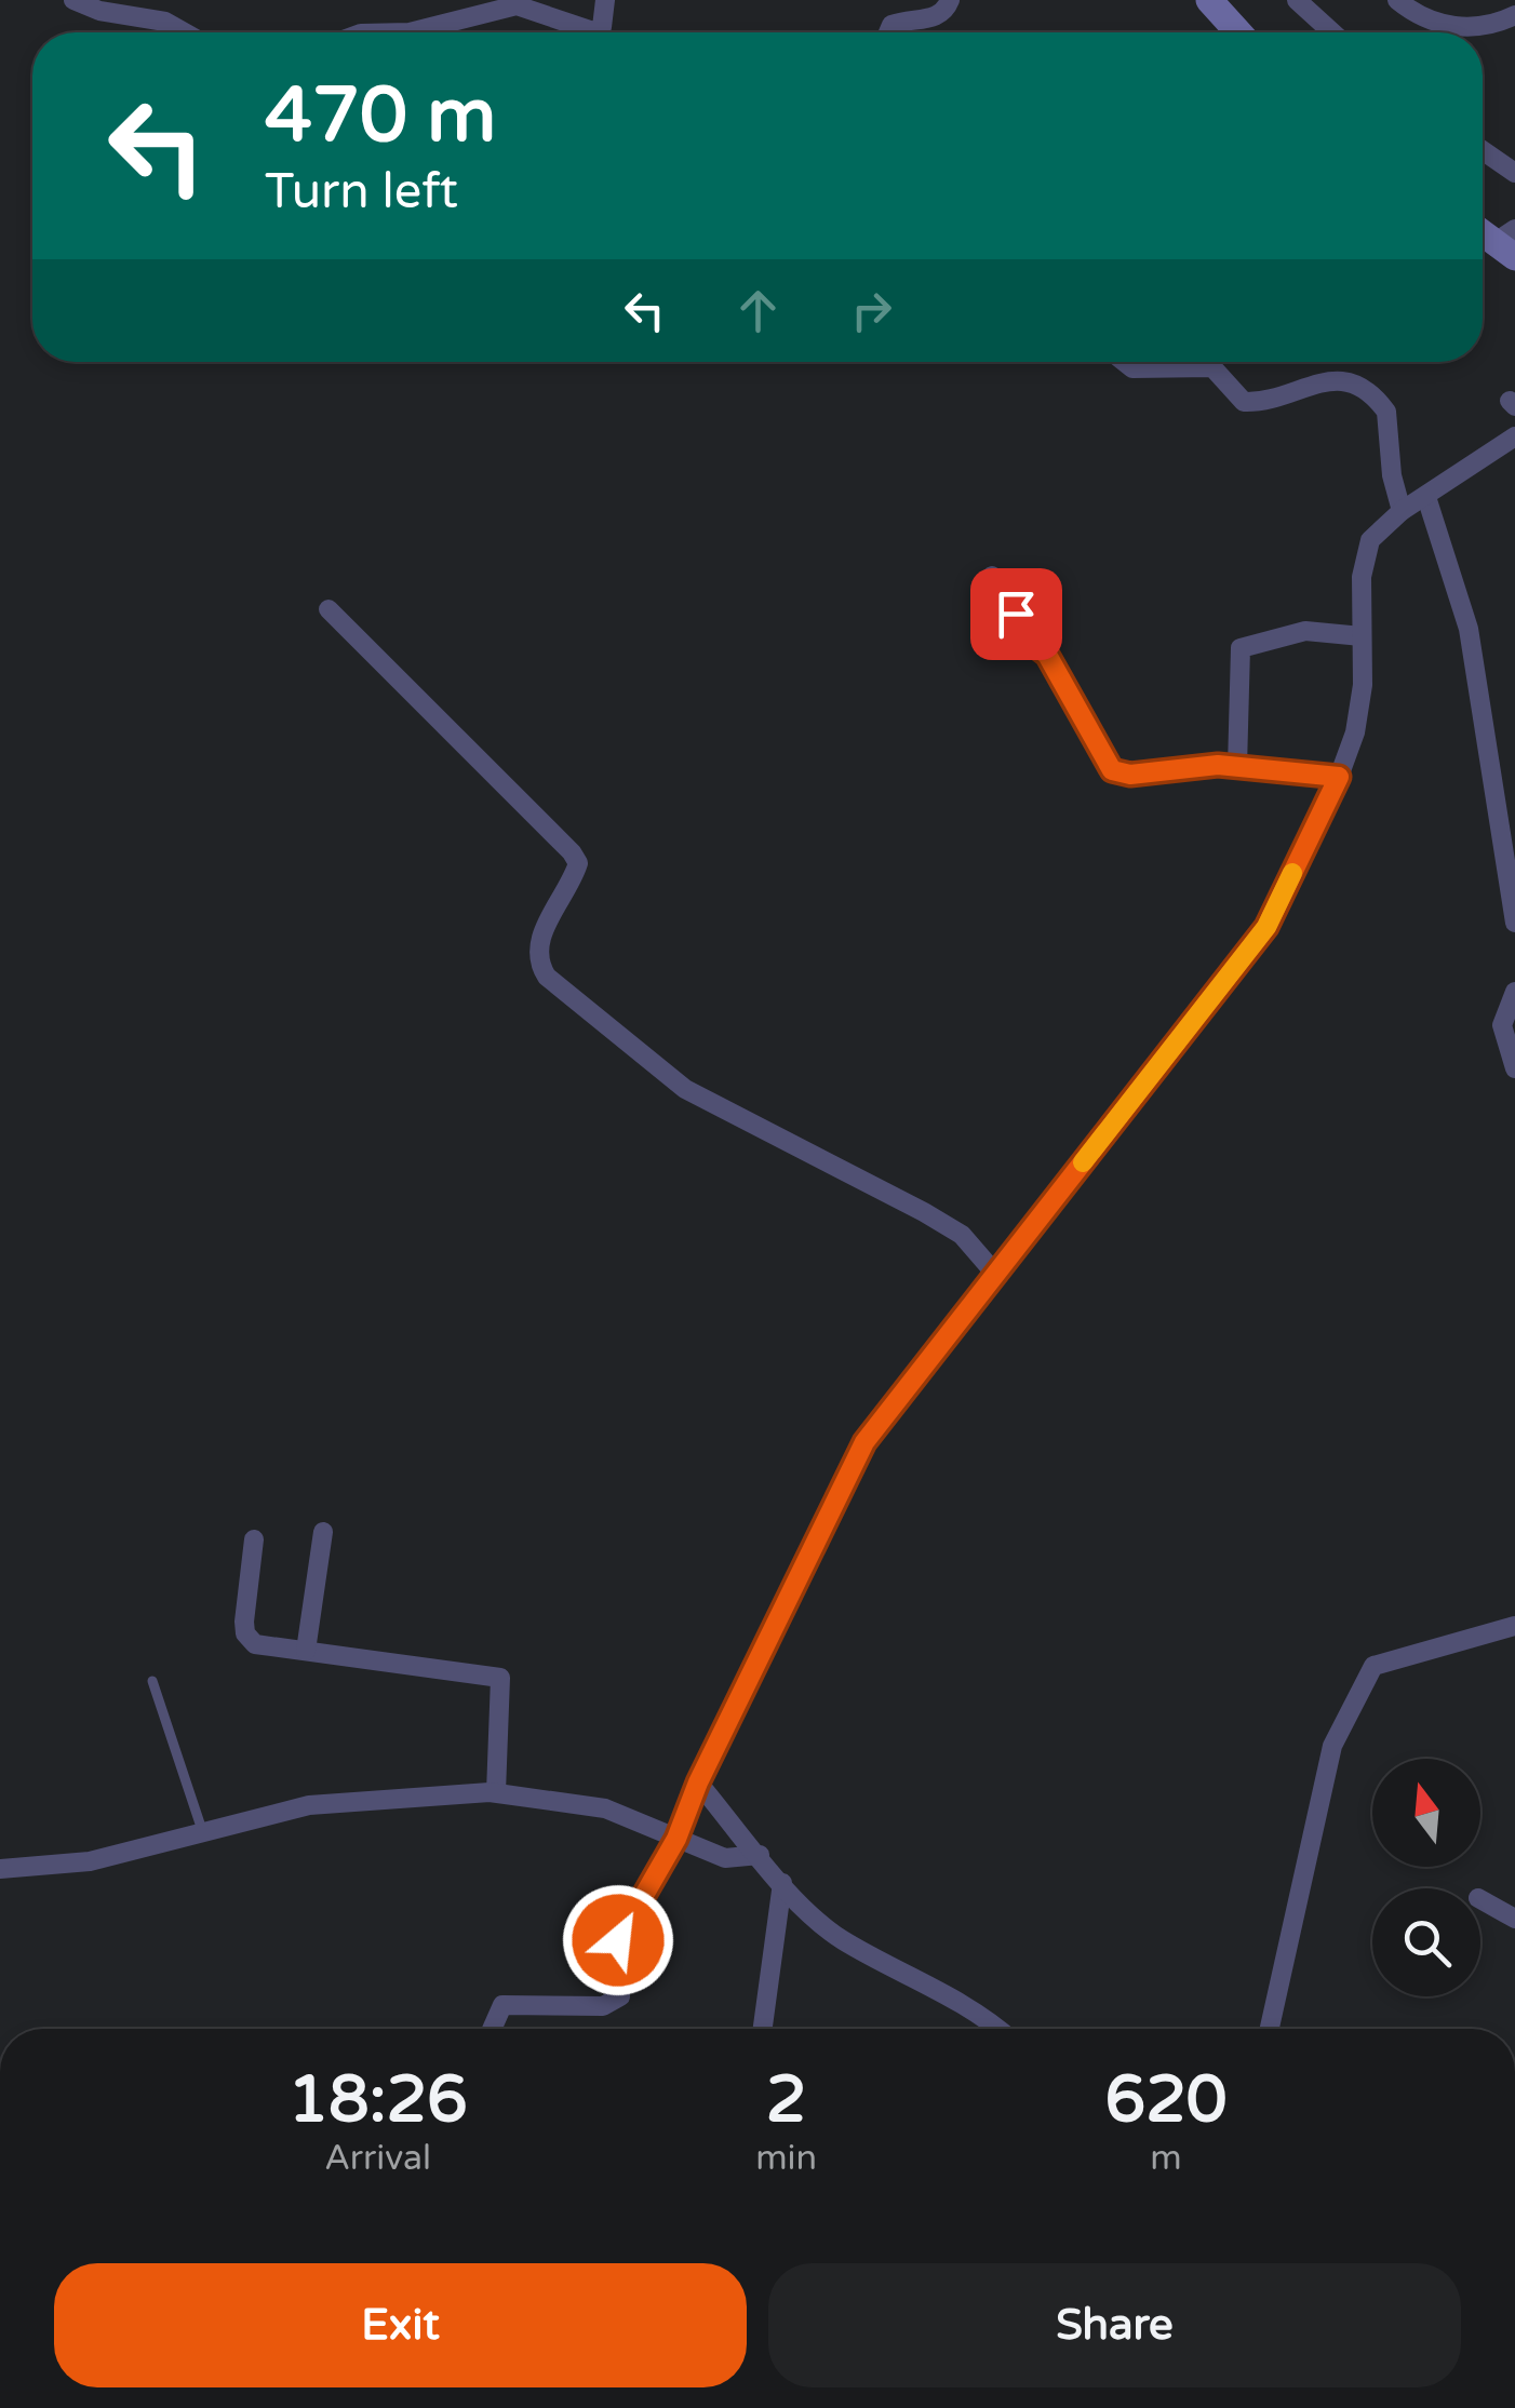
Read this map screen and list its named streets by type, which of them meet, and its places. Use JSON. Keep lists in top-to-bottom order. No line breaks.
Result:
{"north":"top","page":{"turn":["470 m","Turn left"],"eta":["18:26","Arrival","2","min","620","m"],"buttons":["Exit","Share"]}}
